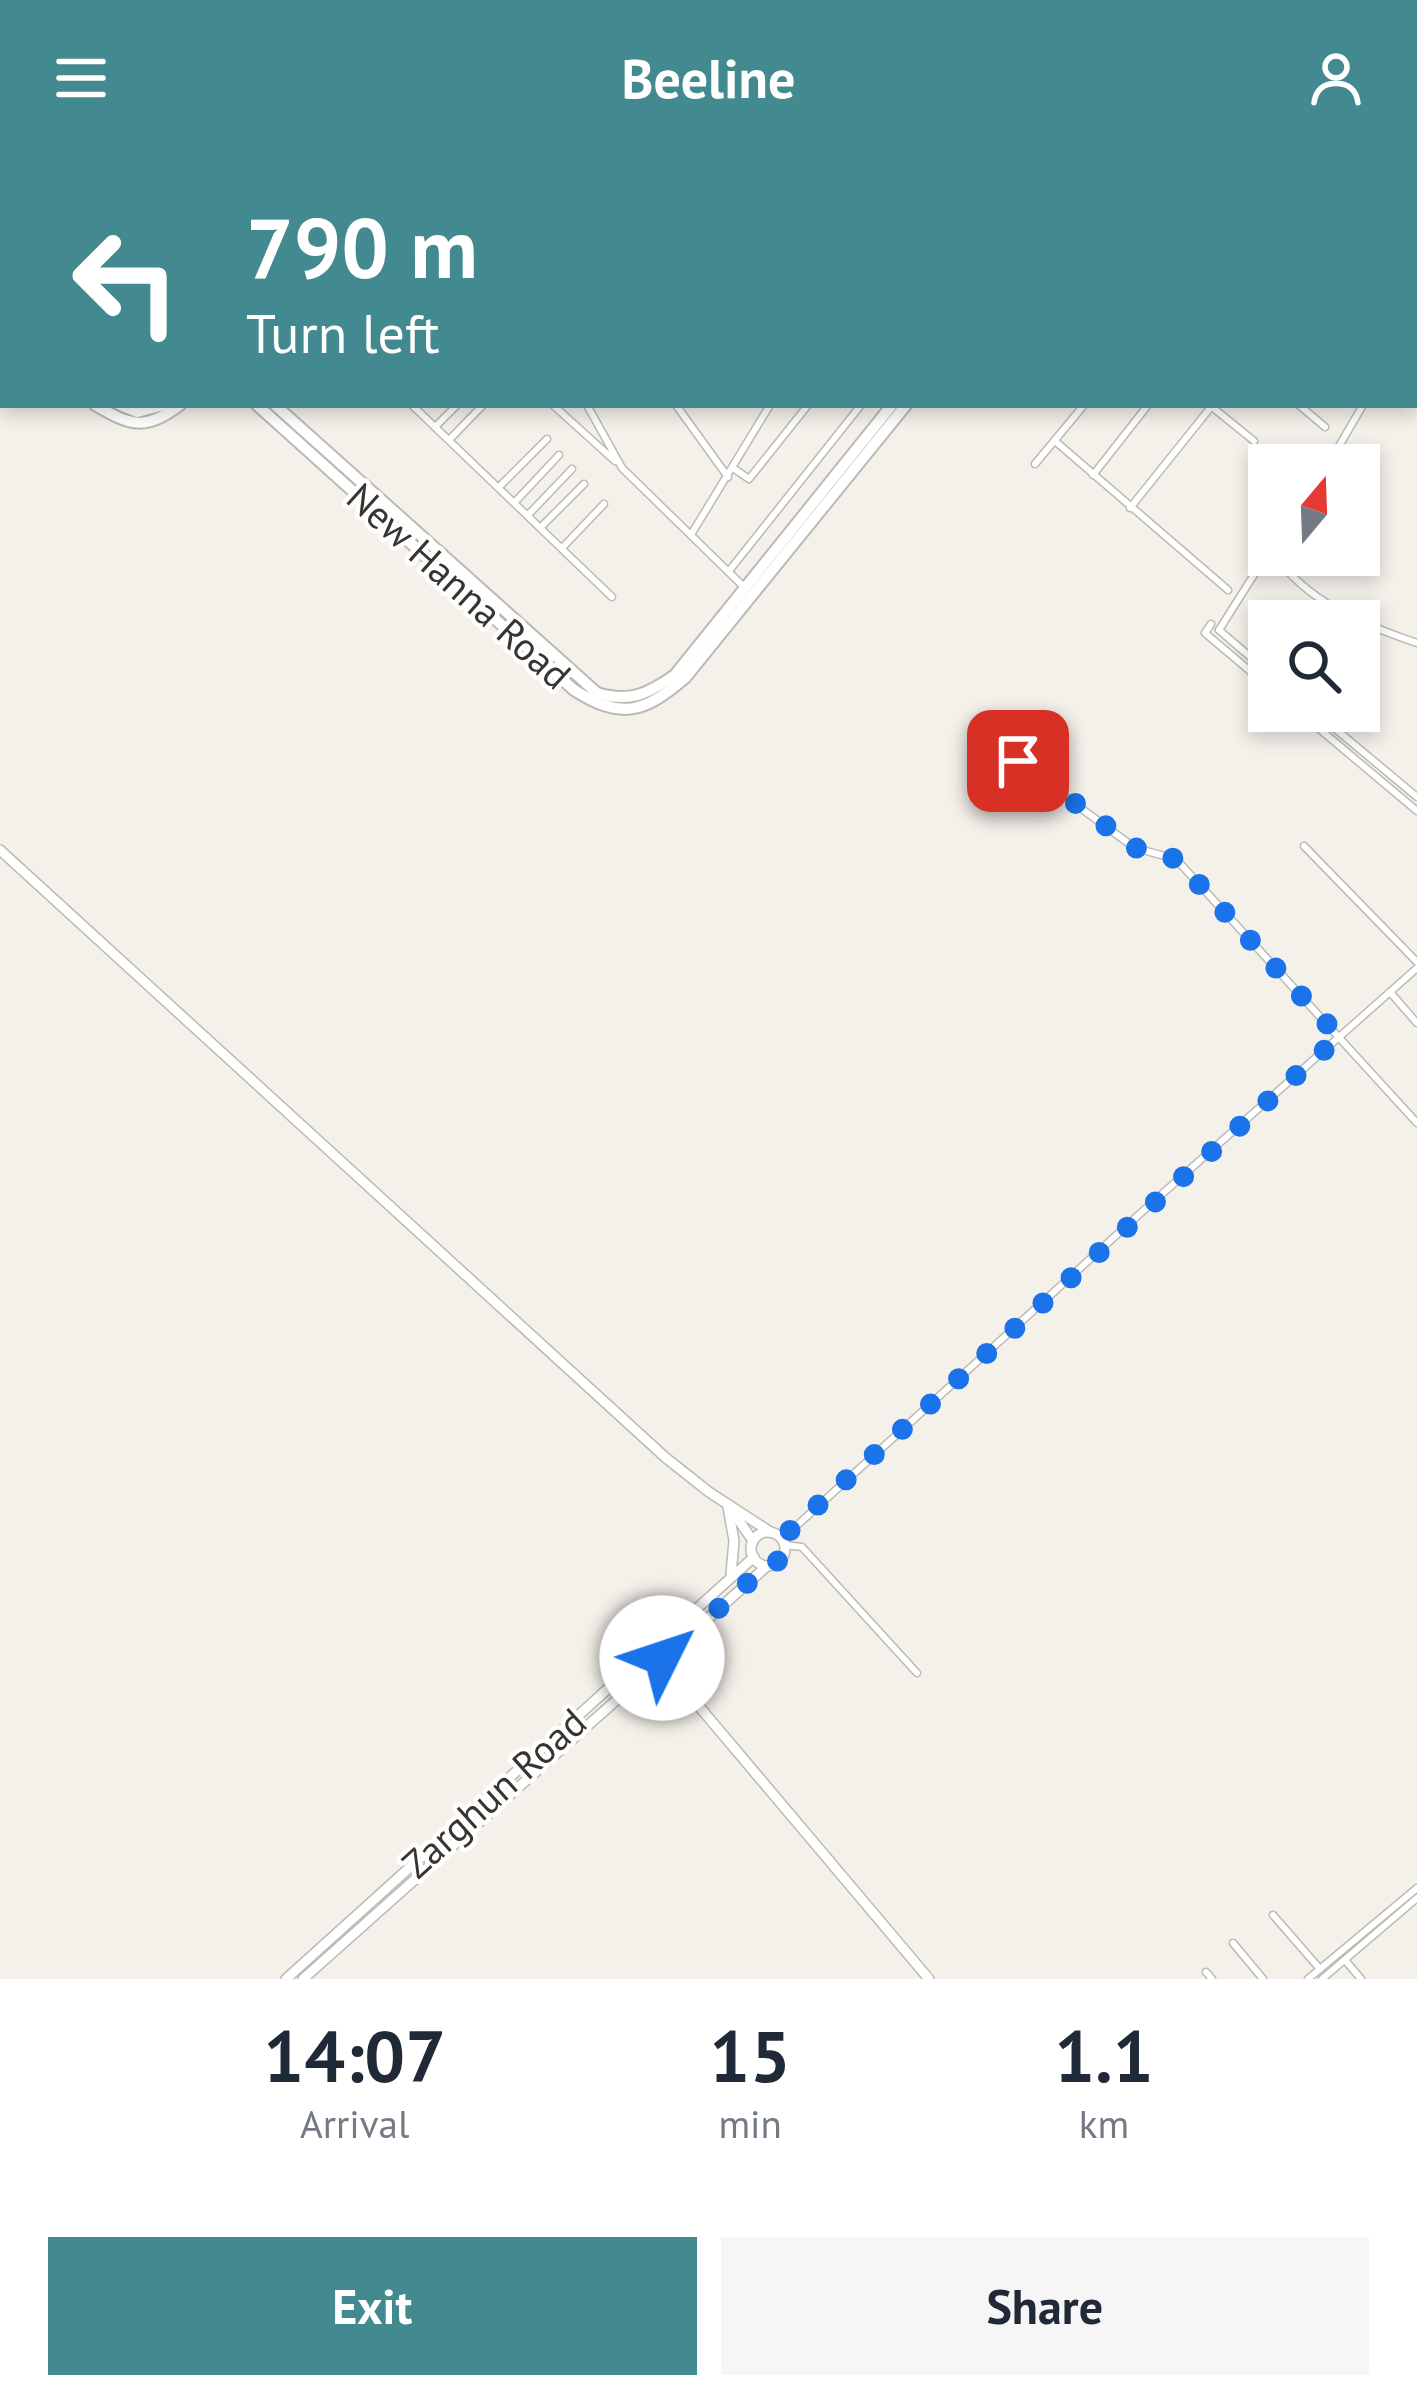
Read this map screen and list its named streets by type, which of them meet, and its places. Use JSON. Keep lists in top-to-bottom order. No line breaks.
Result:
{"streets":{"main road":["New Hanna Road"],"street":["Zarghun Road"]},"north":"top","page":{"header":"Beeline","turn":["790 m","Turn left"],"eta":["14:07","Arrival","15","min","1.1","km"],"buttons":["Exit","Share"]}}
